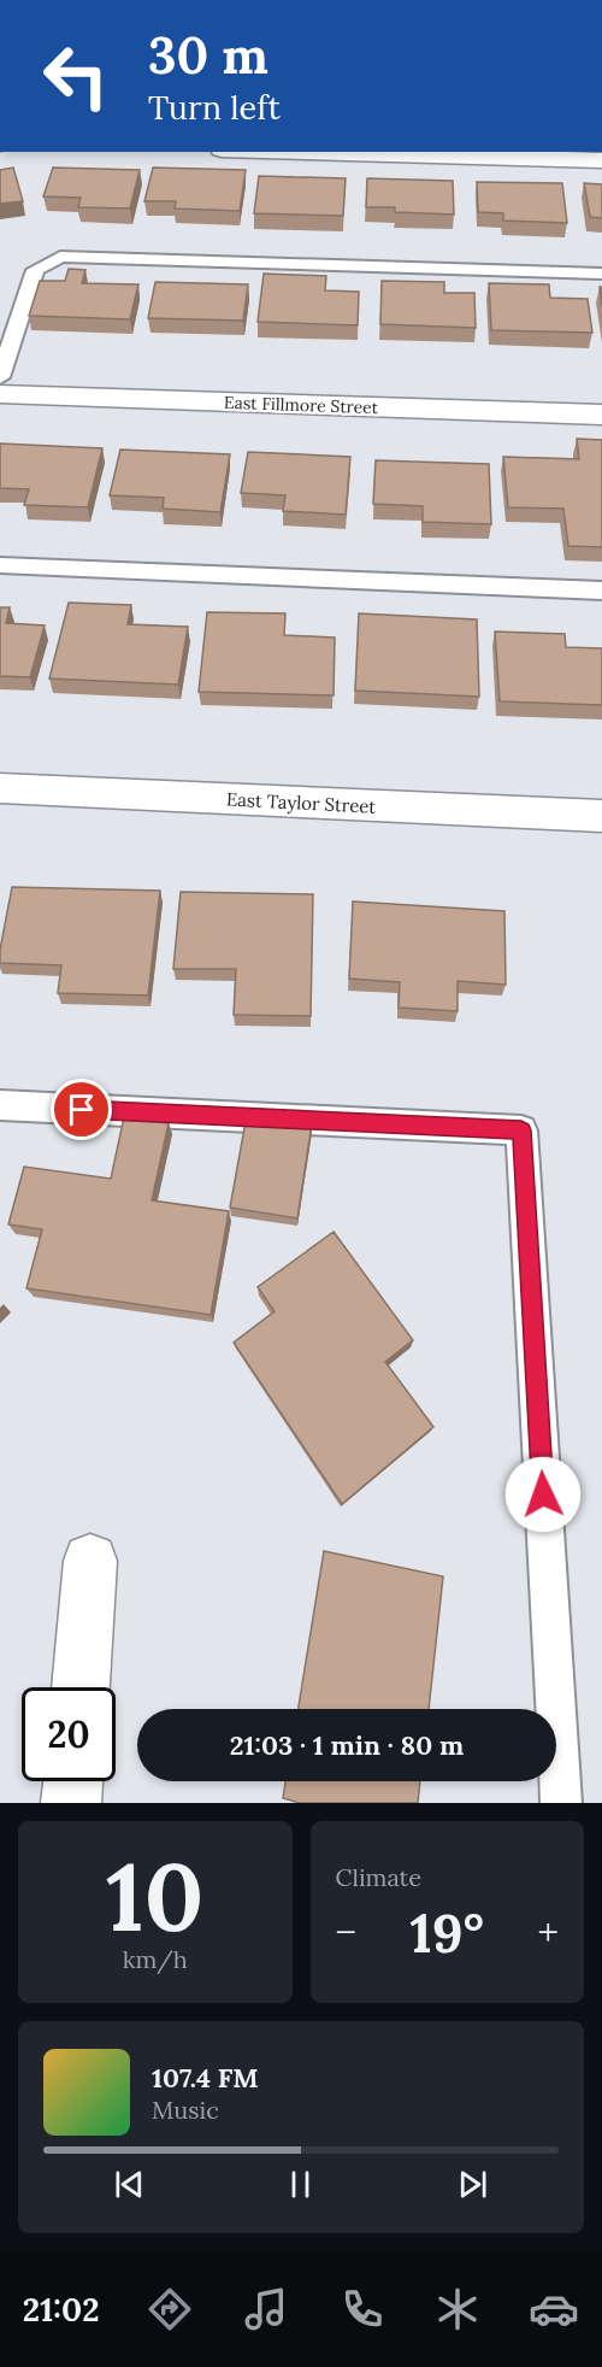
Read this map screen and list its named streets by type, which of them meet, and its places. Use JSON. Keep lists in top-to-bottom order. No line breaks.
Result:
{"streets":{"street":["East Fillmore Street","East Taylor Street"]},"page":{"turn":["30 m","Turn left"],"limit":"20","trip":"21:03 · 1 min · 80 m","tile":[["10","km/h"],"Climate"],"heat":["−","19°","+"],"song":["107.4 FM","Music"],"tabs":"21:02"}}
